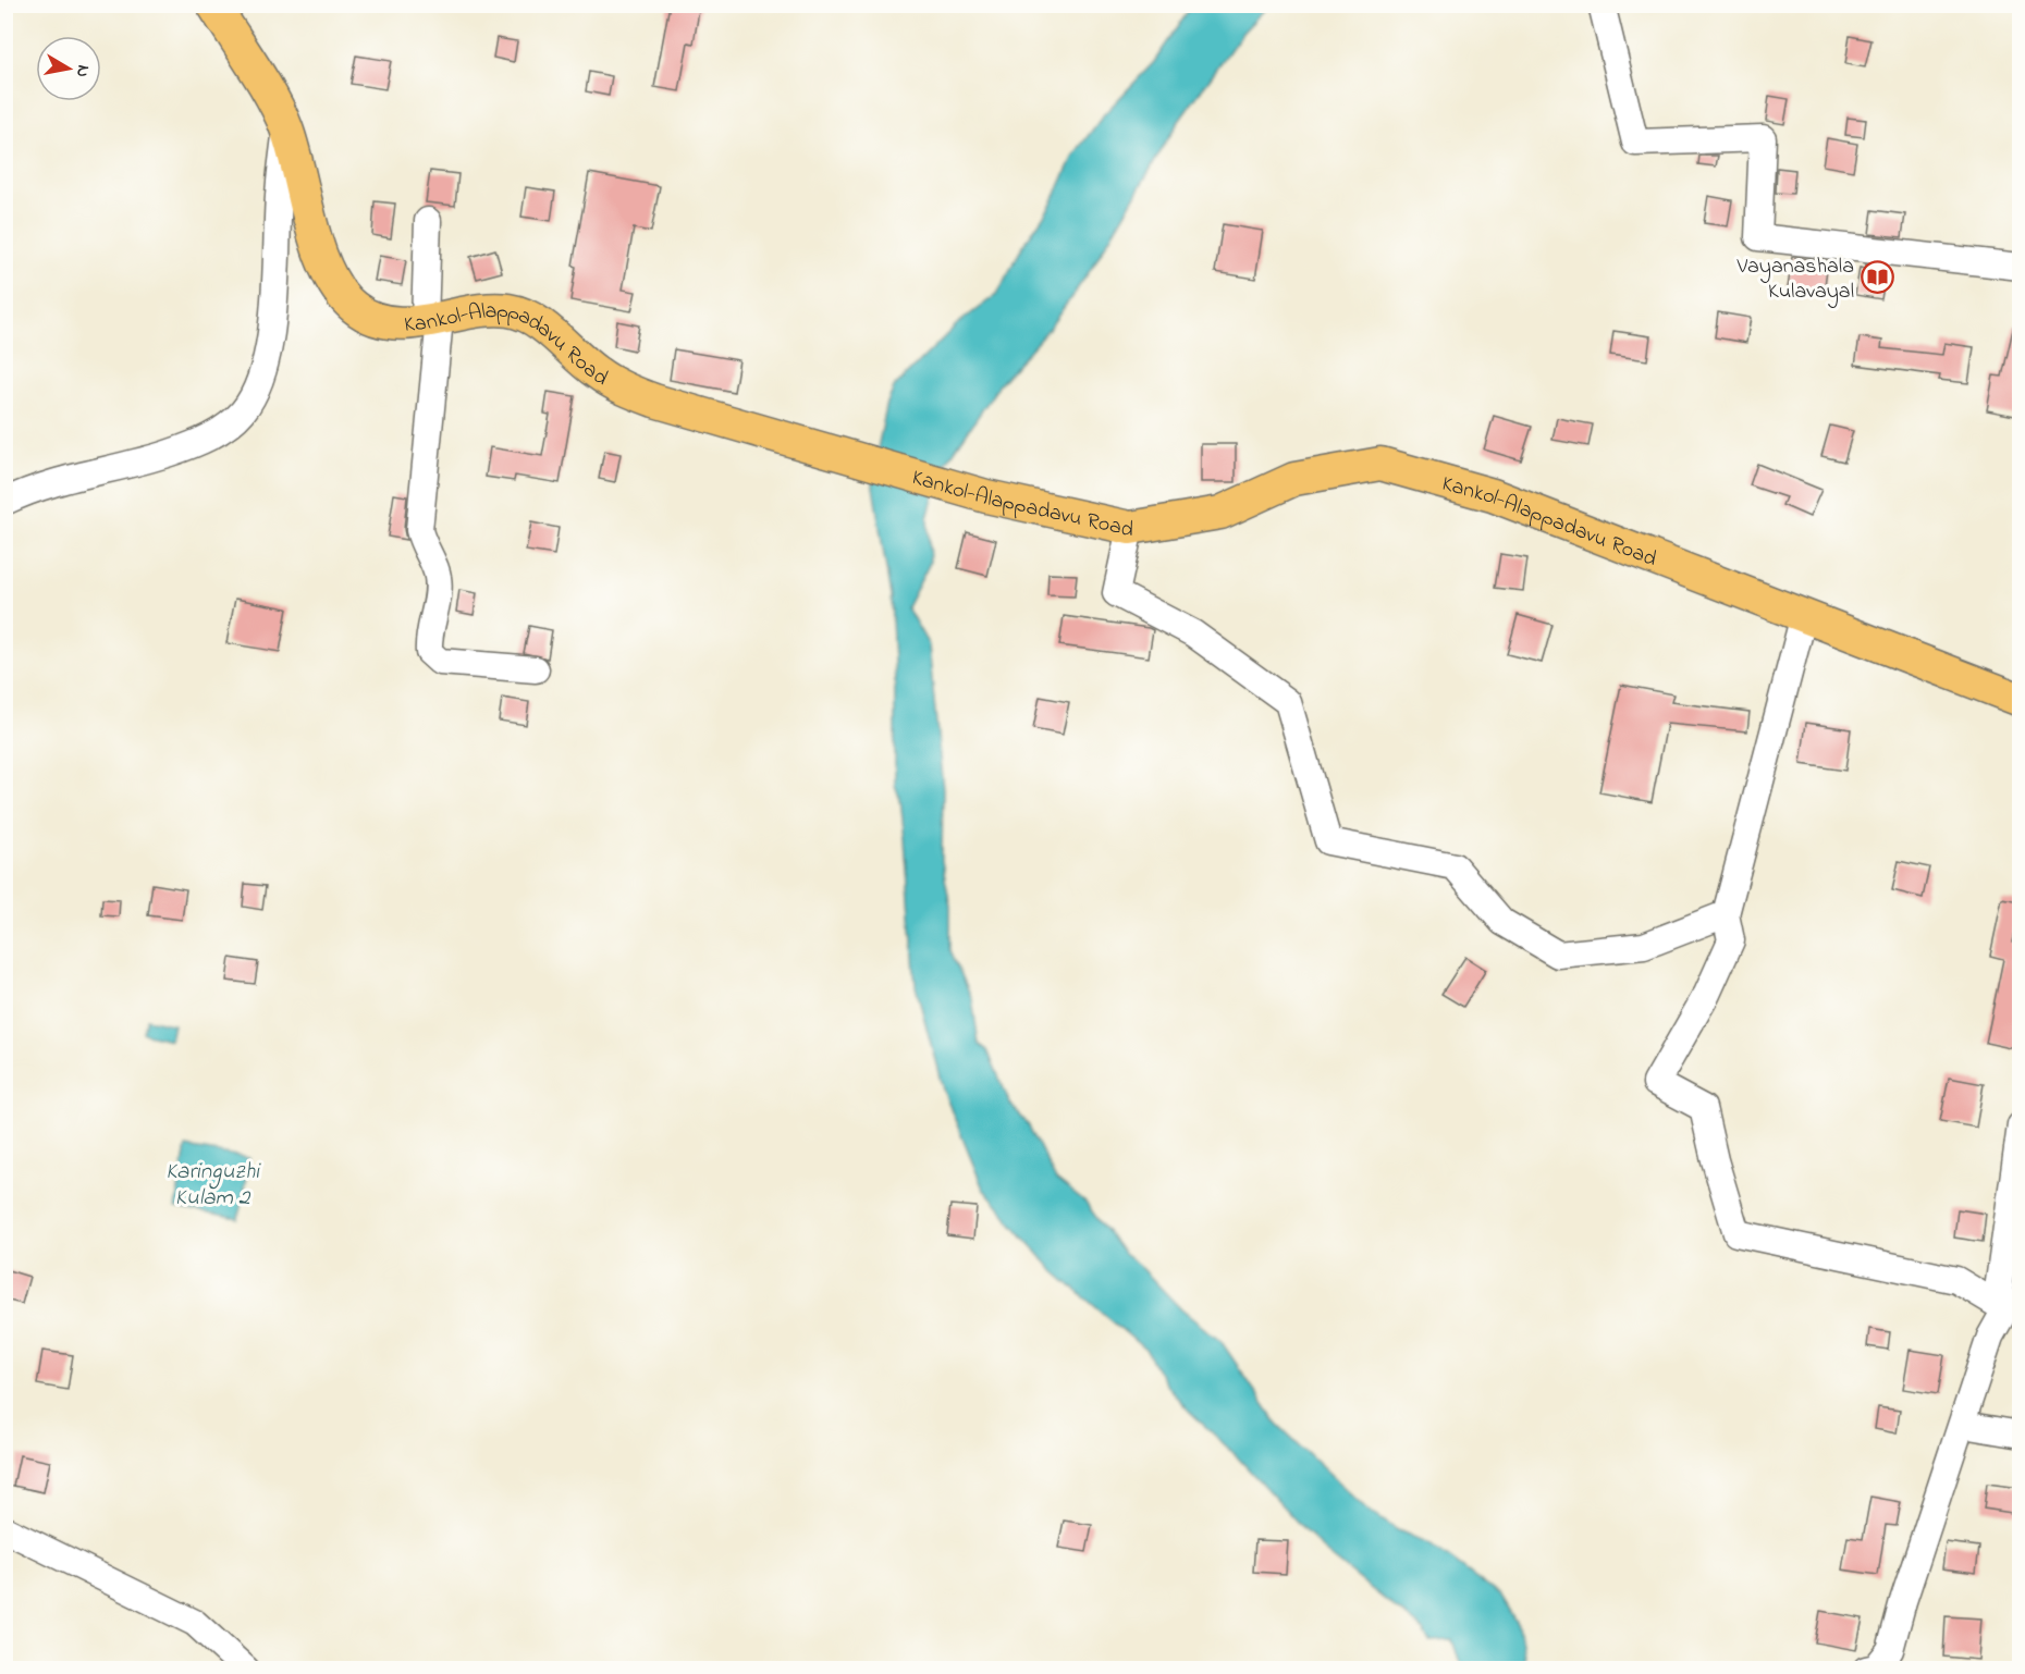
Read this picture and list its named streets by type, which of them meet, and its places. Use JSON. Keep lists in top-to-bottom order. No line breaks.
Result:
{"streets":{"main road":["Kankol-Alappadavu Road"]},"water":["Karinguzhi Kulam 2"],"places":{"library":["Vayanashala Kulavayal"]},"north":"right"}
